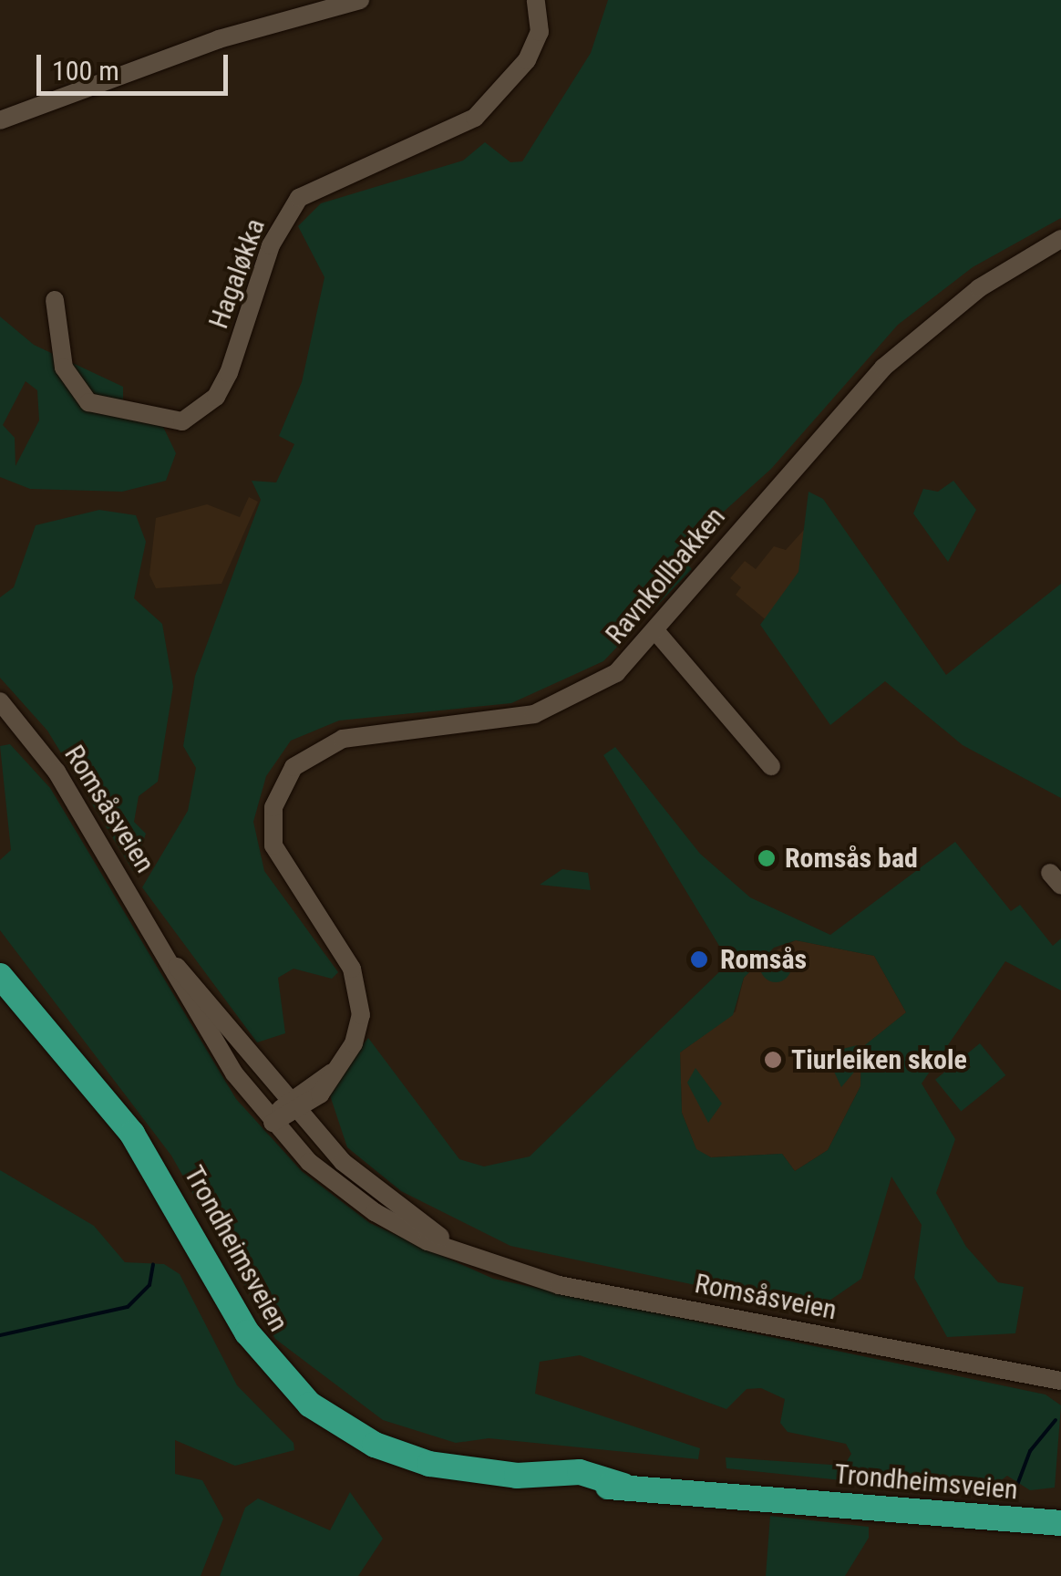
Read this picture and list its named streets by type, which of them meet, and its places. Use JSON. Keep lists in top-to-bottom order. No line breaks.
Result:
{"streets":{"highway":["Trondheimsveien"],"street":["Hagaløkka","Ravnkollbakken","Romsåsveien"]},"crossings":[["Ravnkollbakken","Romsåsveien"]],"places":["Romsås bad","Romsås","Tiurleiken skole"],"scale_bar":"100 m"}
